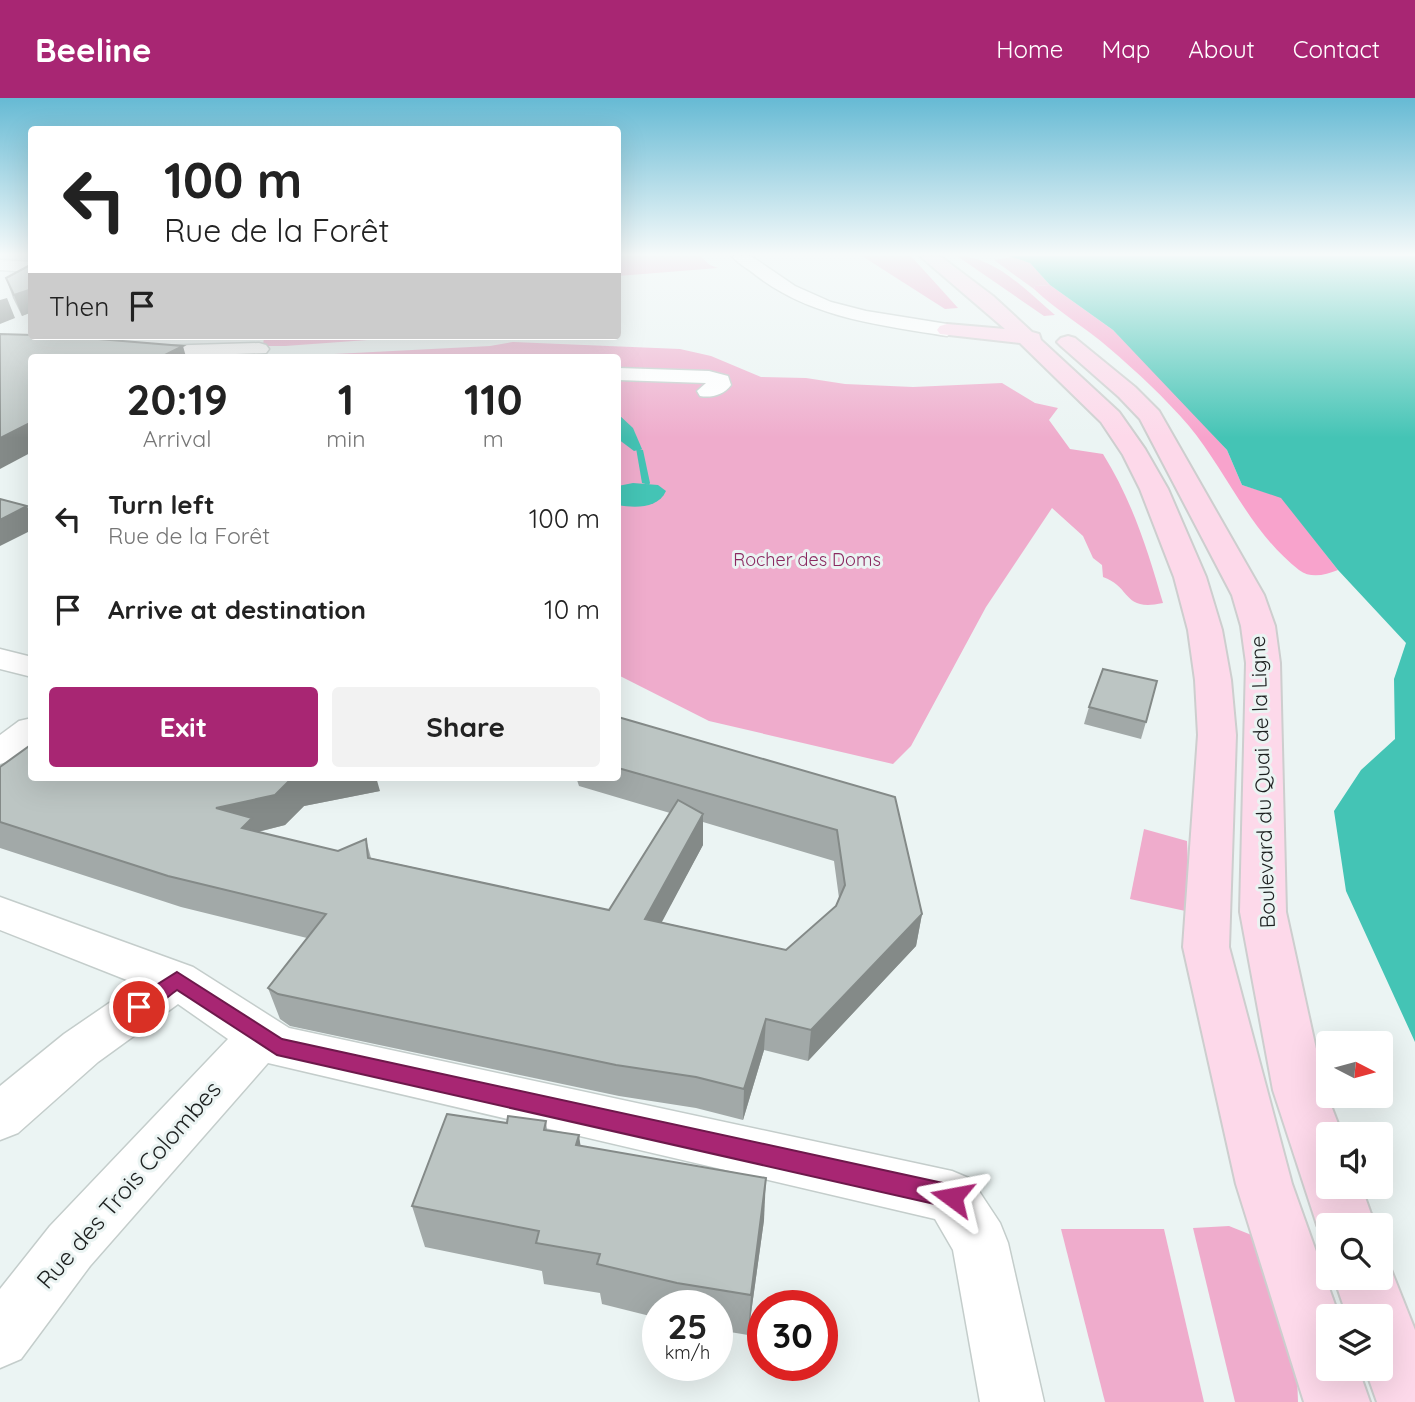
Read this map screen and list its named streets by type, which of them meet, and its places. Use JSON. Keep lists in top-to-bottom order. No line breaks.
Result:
{"streets":{"main road":["Boulevard du Quai de la Ligne"],"street":["Rue des Trois Colombes"]},"parks":["Rocher des Doms"],"north":"right","page":{"header":"Beeline","nav":["Home","Map","About","Contact"],"turn":["100 m","Rue de la Forêt"],"then":"Then","eta":["20:19","Arrival","1","min","110","m"],"list":[{"name":"Turn left","note":"Rue de la Forêt","value":"100 m"},{"name":"Arrive at destination","value":"10 m"}],"buttons":["Exit","Share"],"speed":"25 km/h","limit":"30"}}
